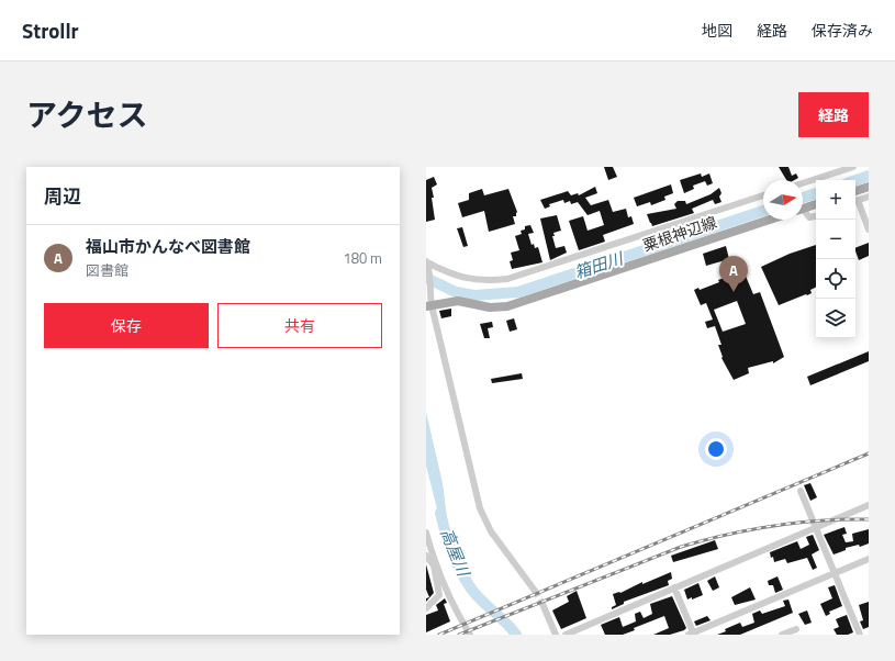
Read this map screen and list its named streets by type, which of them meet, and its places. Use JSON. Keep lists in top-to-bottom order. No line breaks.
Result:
{"streets":{"main road":["粟根神辺線"]},"water":["箱田川","高屋川"],"north":"right","page":{"header":"Strollr","nav":["地図","経路","保存済み"],"title":"アクセス","buttons":["経路",["保存","共有"]],"heading":"周辺","map_buttons":["+","−"],"list":[{"mark":"A","name":"福山市かんなべ図書館","note":"図書館","value":"180 m"}],"pins":"A"}}
